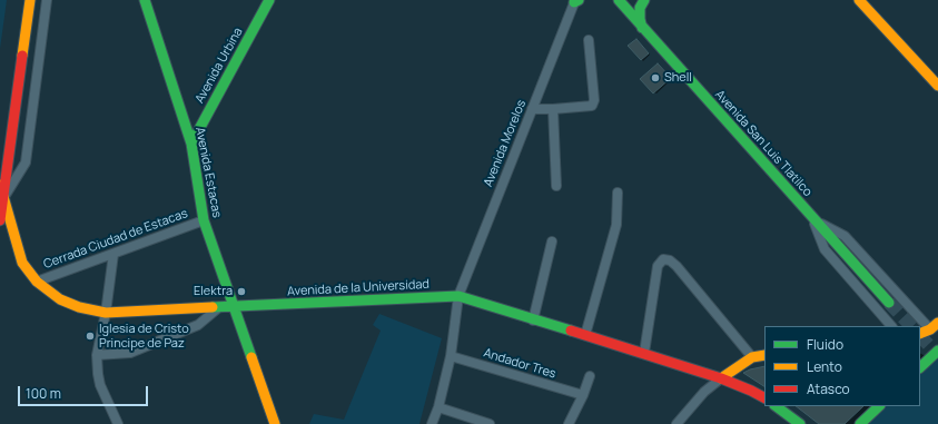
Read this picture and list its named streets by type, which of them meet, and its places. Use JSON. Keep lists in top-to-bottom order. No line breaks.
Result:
{"streets":{"main road":["Avenida Urbina","Avenida San Luis Tlatilco","Avenida Estacas","Avenida de la Universidad"],"street":["Avenida Morelos","Cerrada Ciudad de Estacas","Andador Tres"]},"crossings":[["Avenida Urbina","Avenida Estacas"],["Avenida Morelos","Avenida de la Universidad"],["Avenida Morelos","Andador Tres"],["Avenida Estacas","Cerrada Ciudad de Estacas"],["Avenida Estacas","Avenida de la Universidad"],["Cerrada Ciudad de Estacas","Avenida de la Universidad"]],"places":["Shell","Elektra","Iglesia de Cristo Principe de Paz"],"legend":["Fluido","Lento","Atasco"],"scale_bar":"100 m"}
